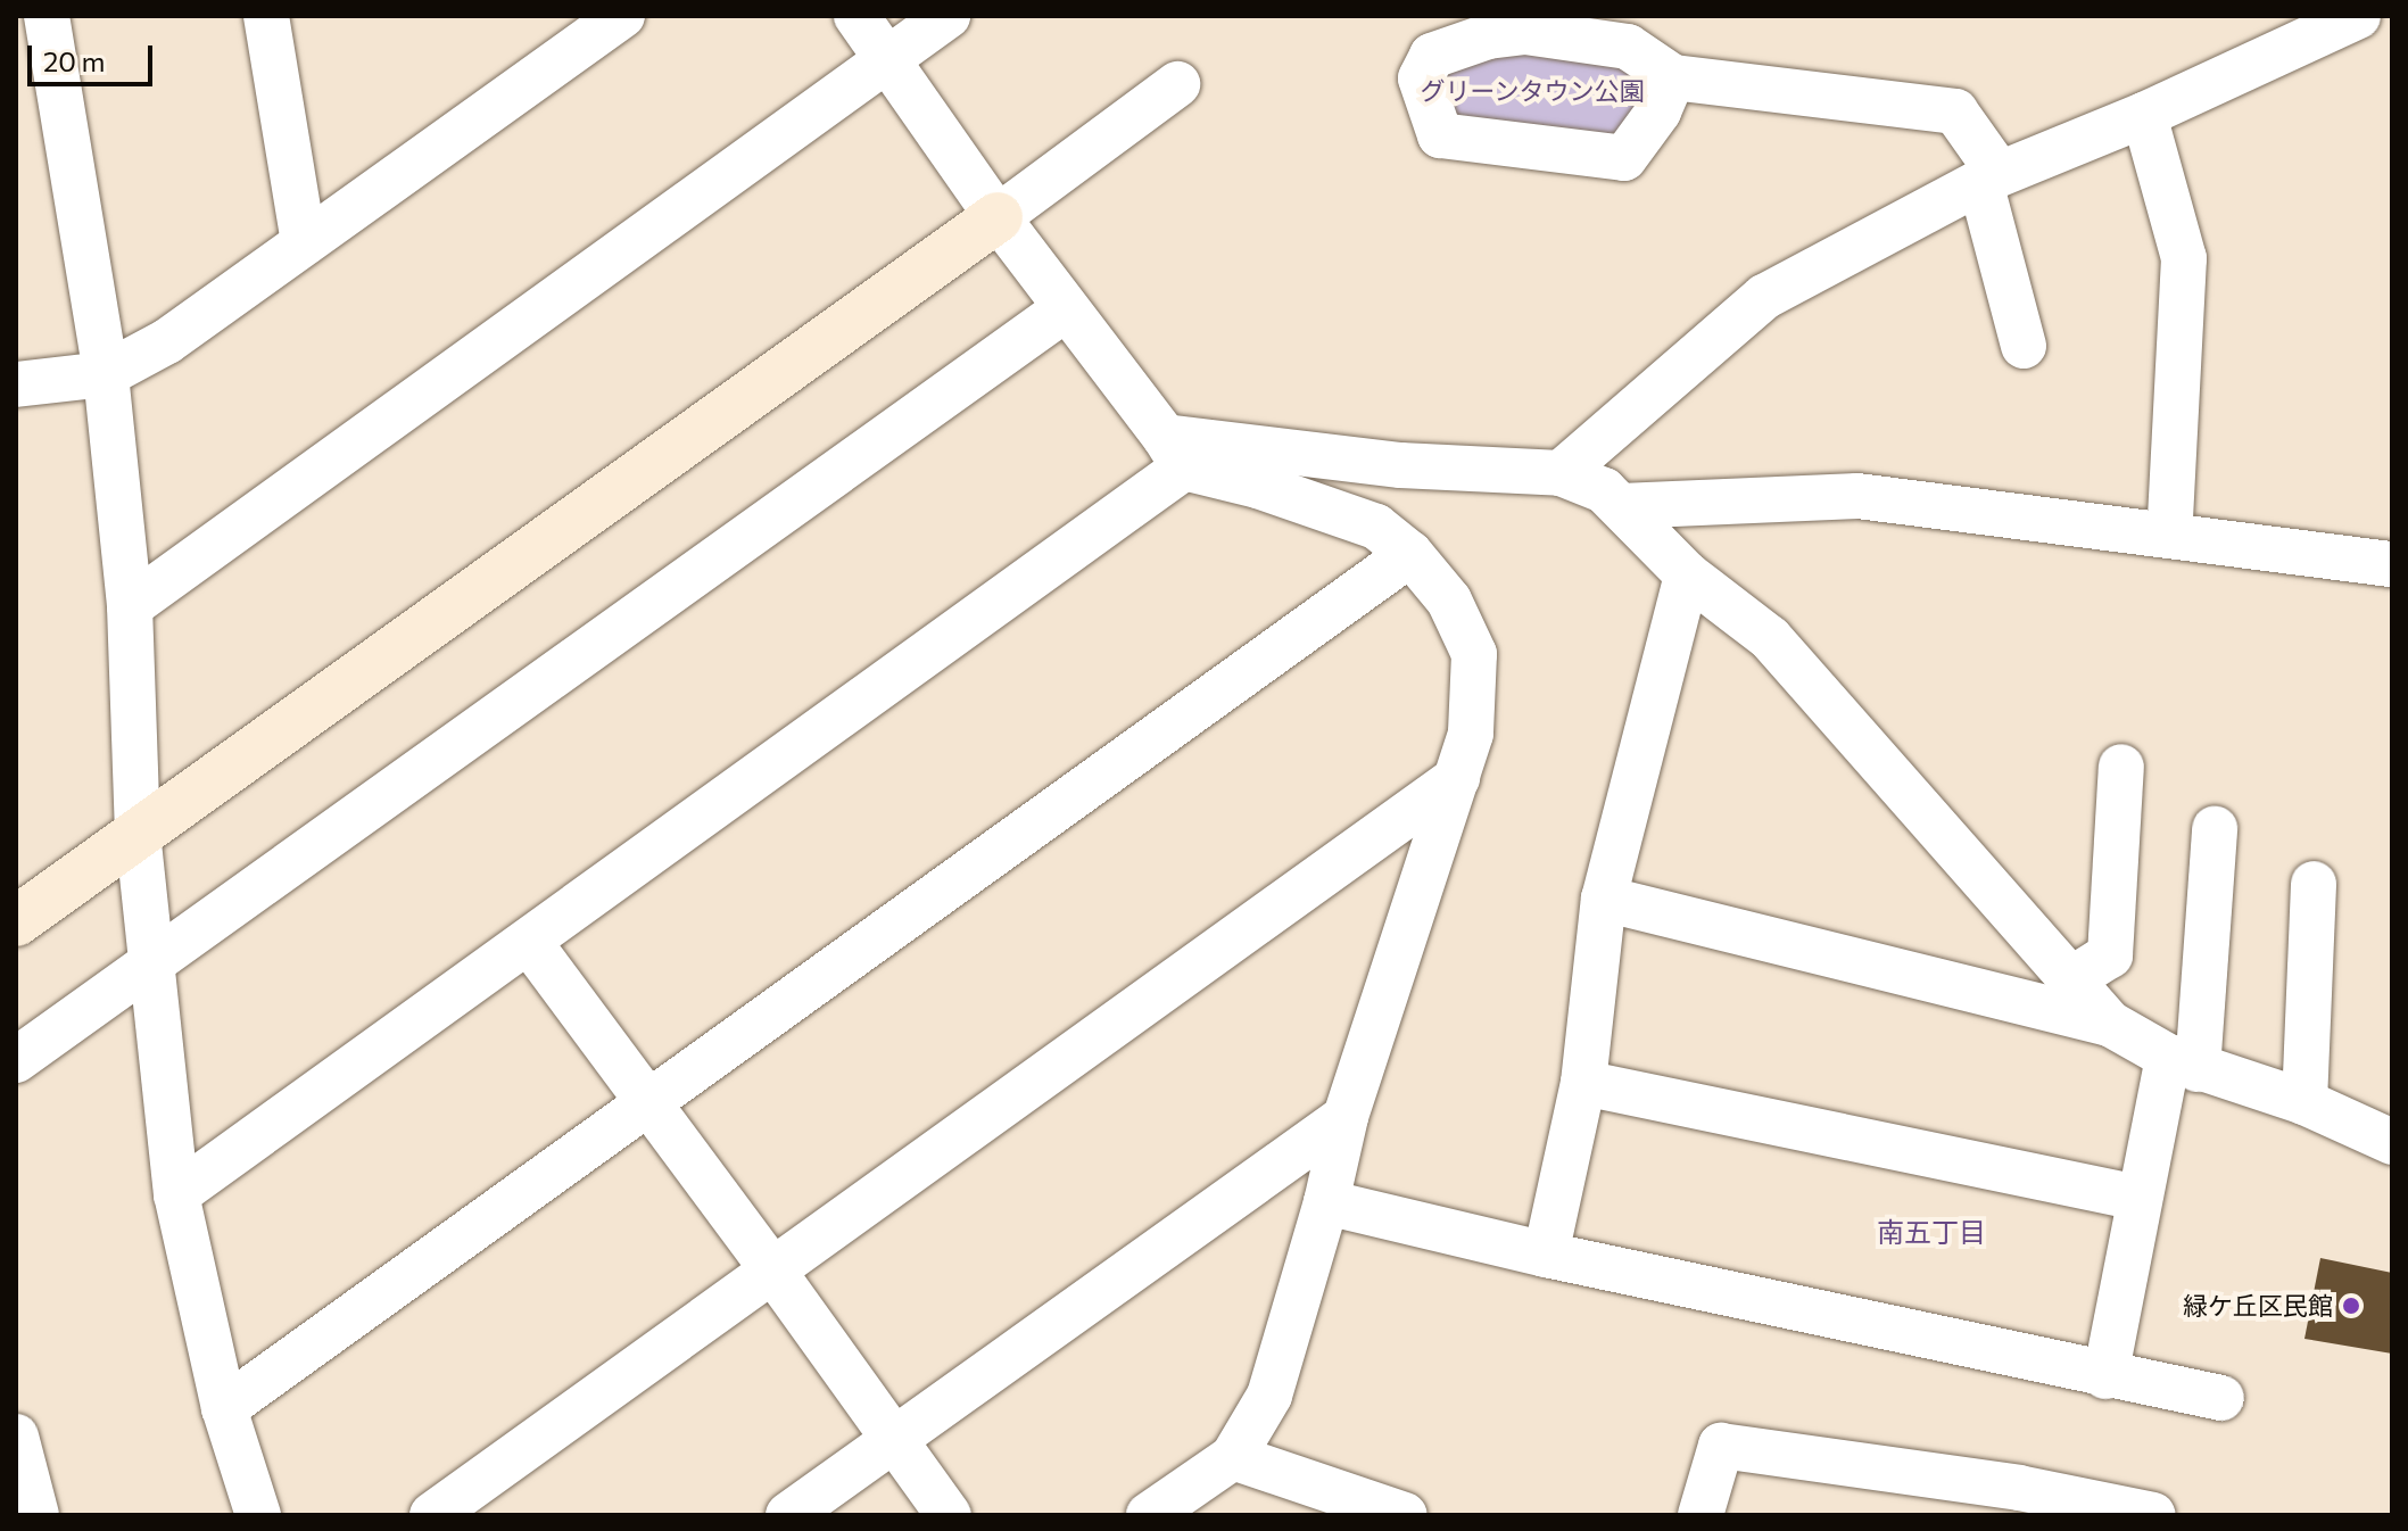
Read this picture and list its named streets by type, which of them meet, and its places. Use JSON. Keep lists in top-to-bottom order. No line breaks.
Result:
{"districts":["南五丁目"],"parks":["グリーンタウン公園"],"places":["緑ケ丘区民館"],"scale_bar":"20 m"}
